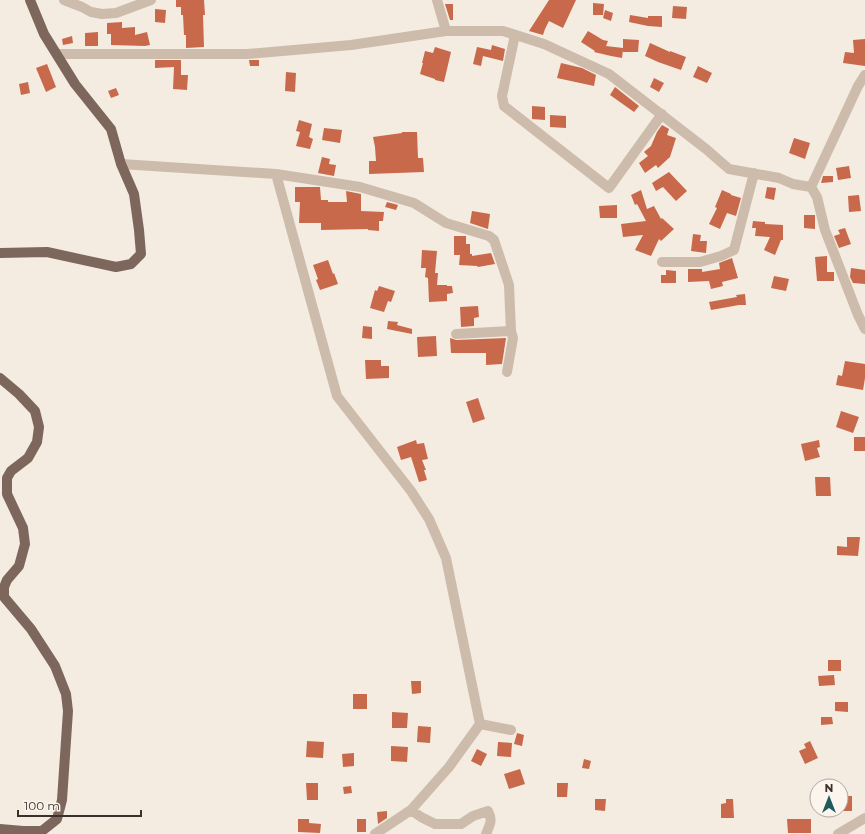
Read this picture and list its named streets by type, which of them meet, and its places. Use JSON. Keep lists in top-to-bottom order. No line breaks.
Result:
{"scale_bar":"100 m","north":"top"}
